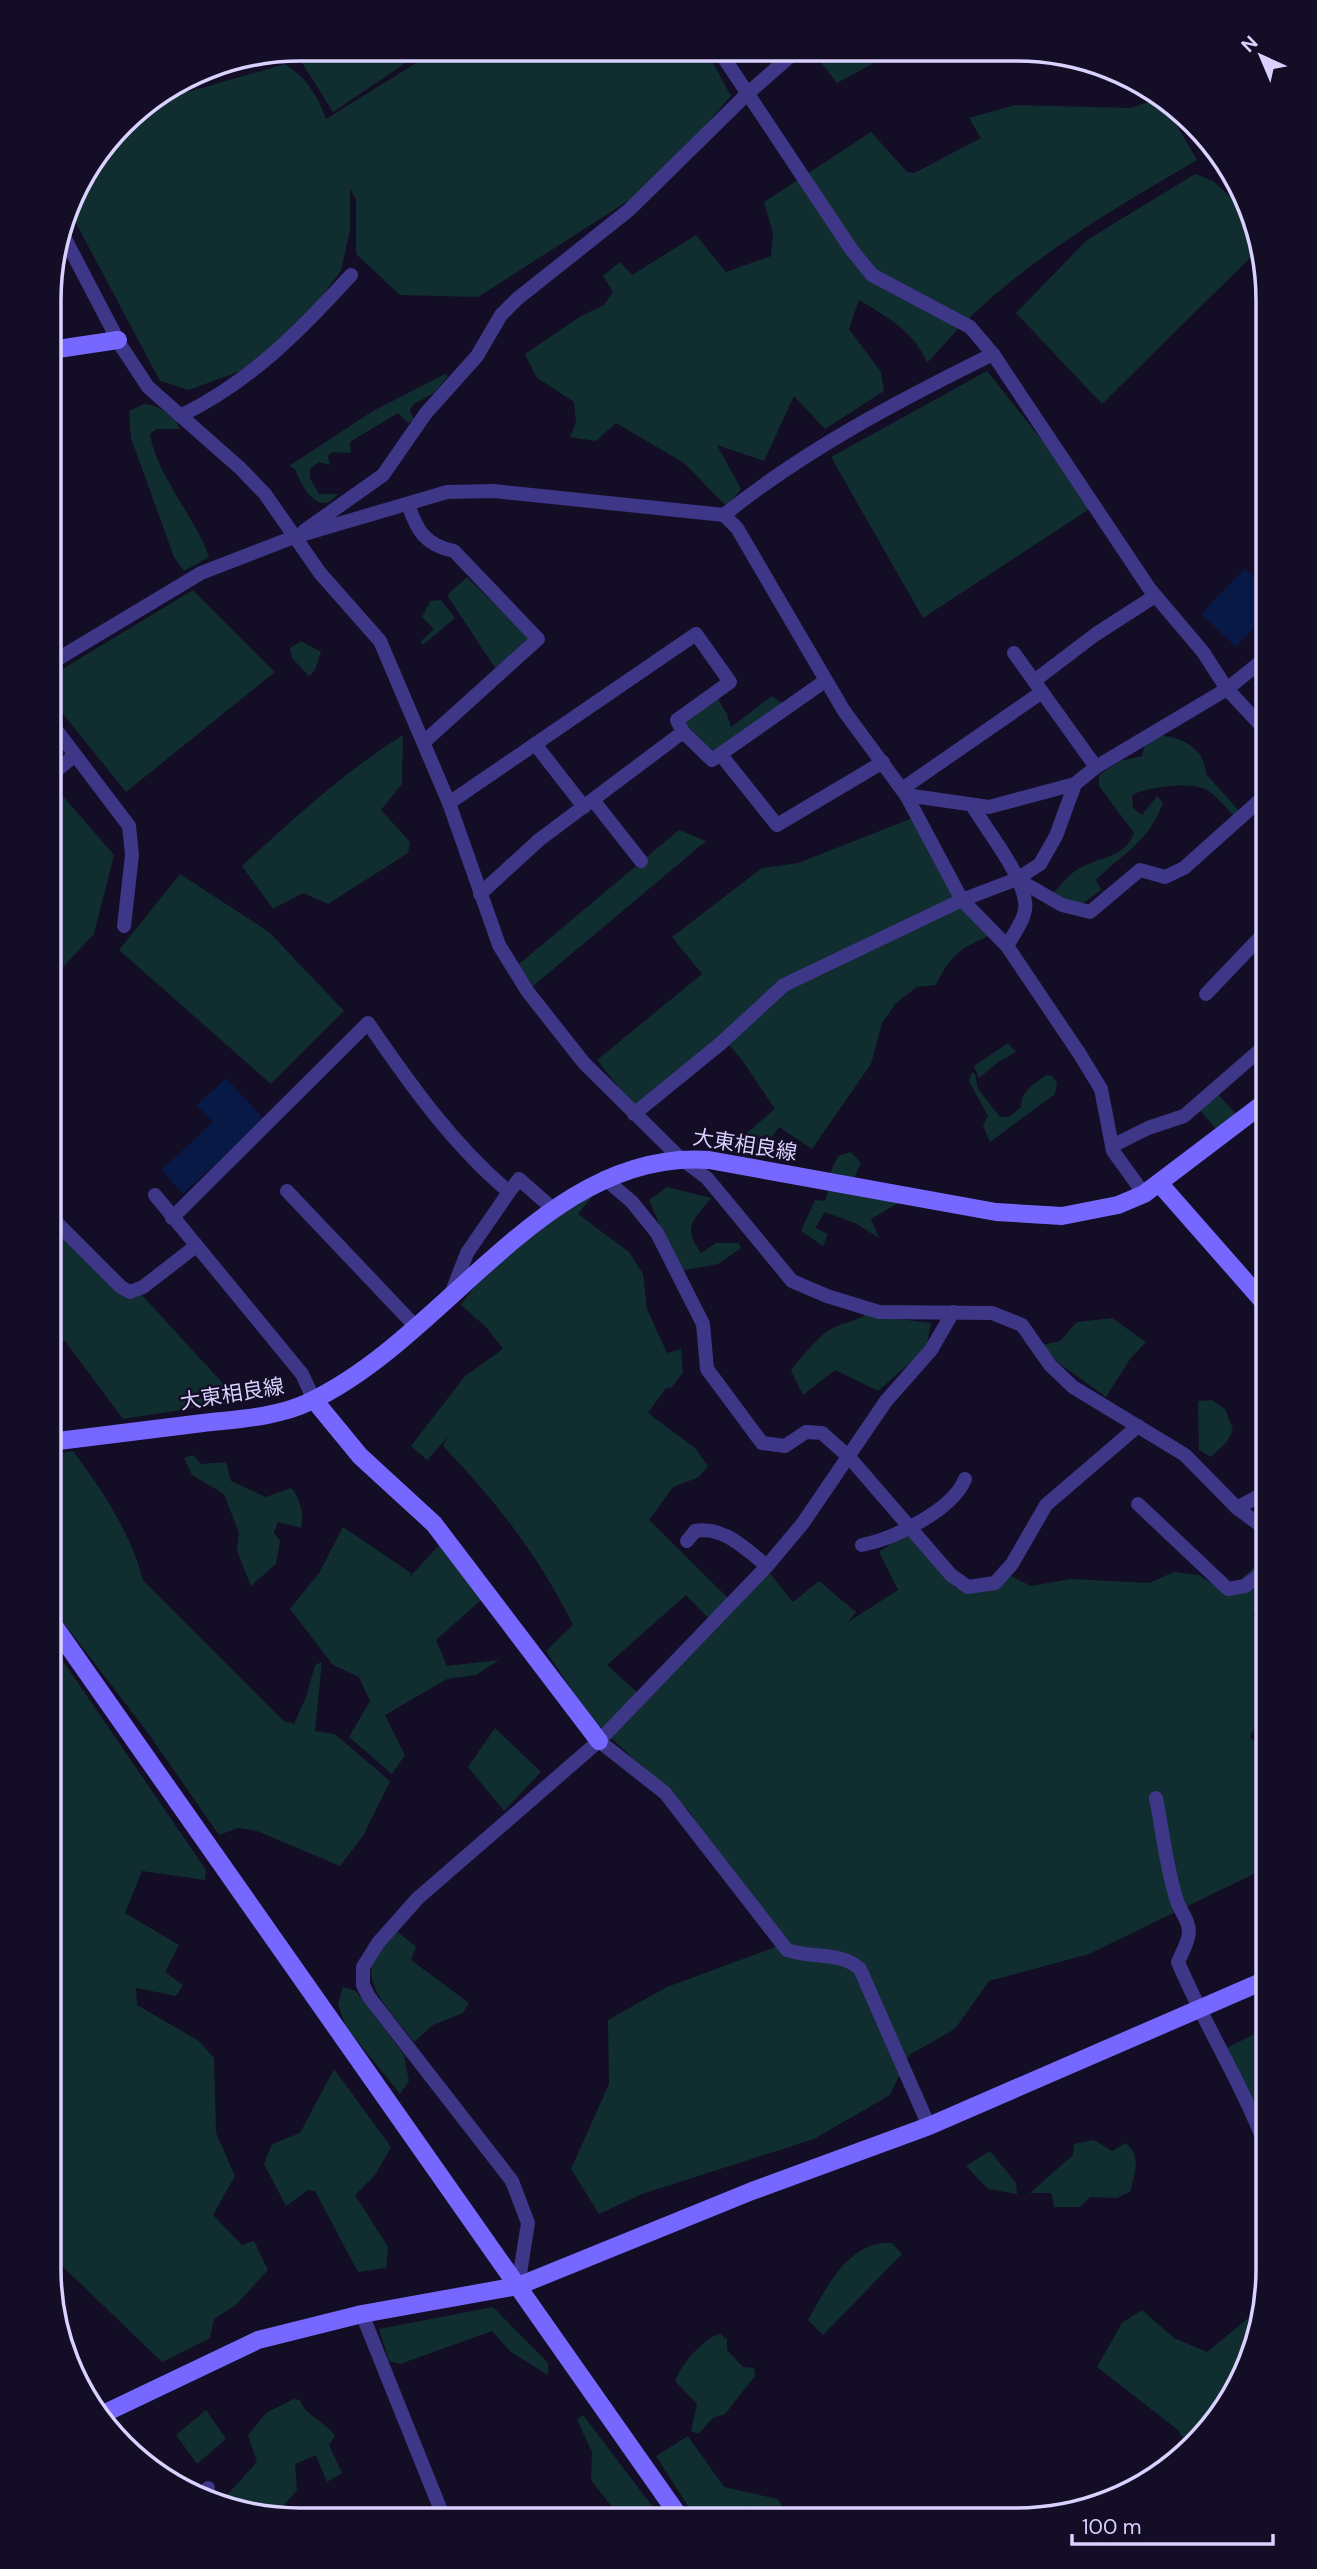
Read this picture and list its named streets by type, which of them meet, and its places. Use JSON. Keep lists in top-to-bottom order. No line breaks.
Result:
{"streets":{"street":["大東相良線"]},"scale_bar":"100 m","north":"top left"}
